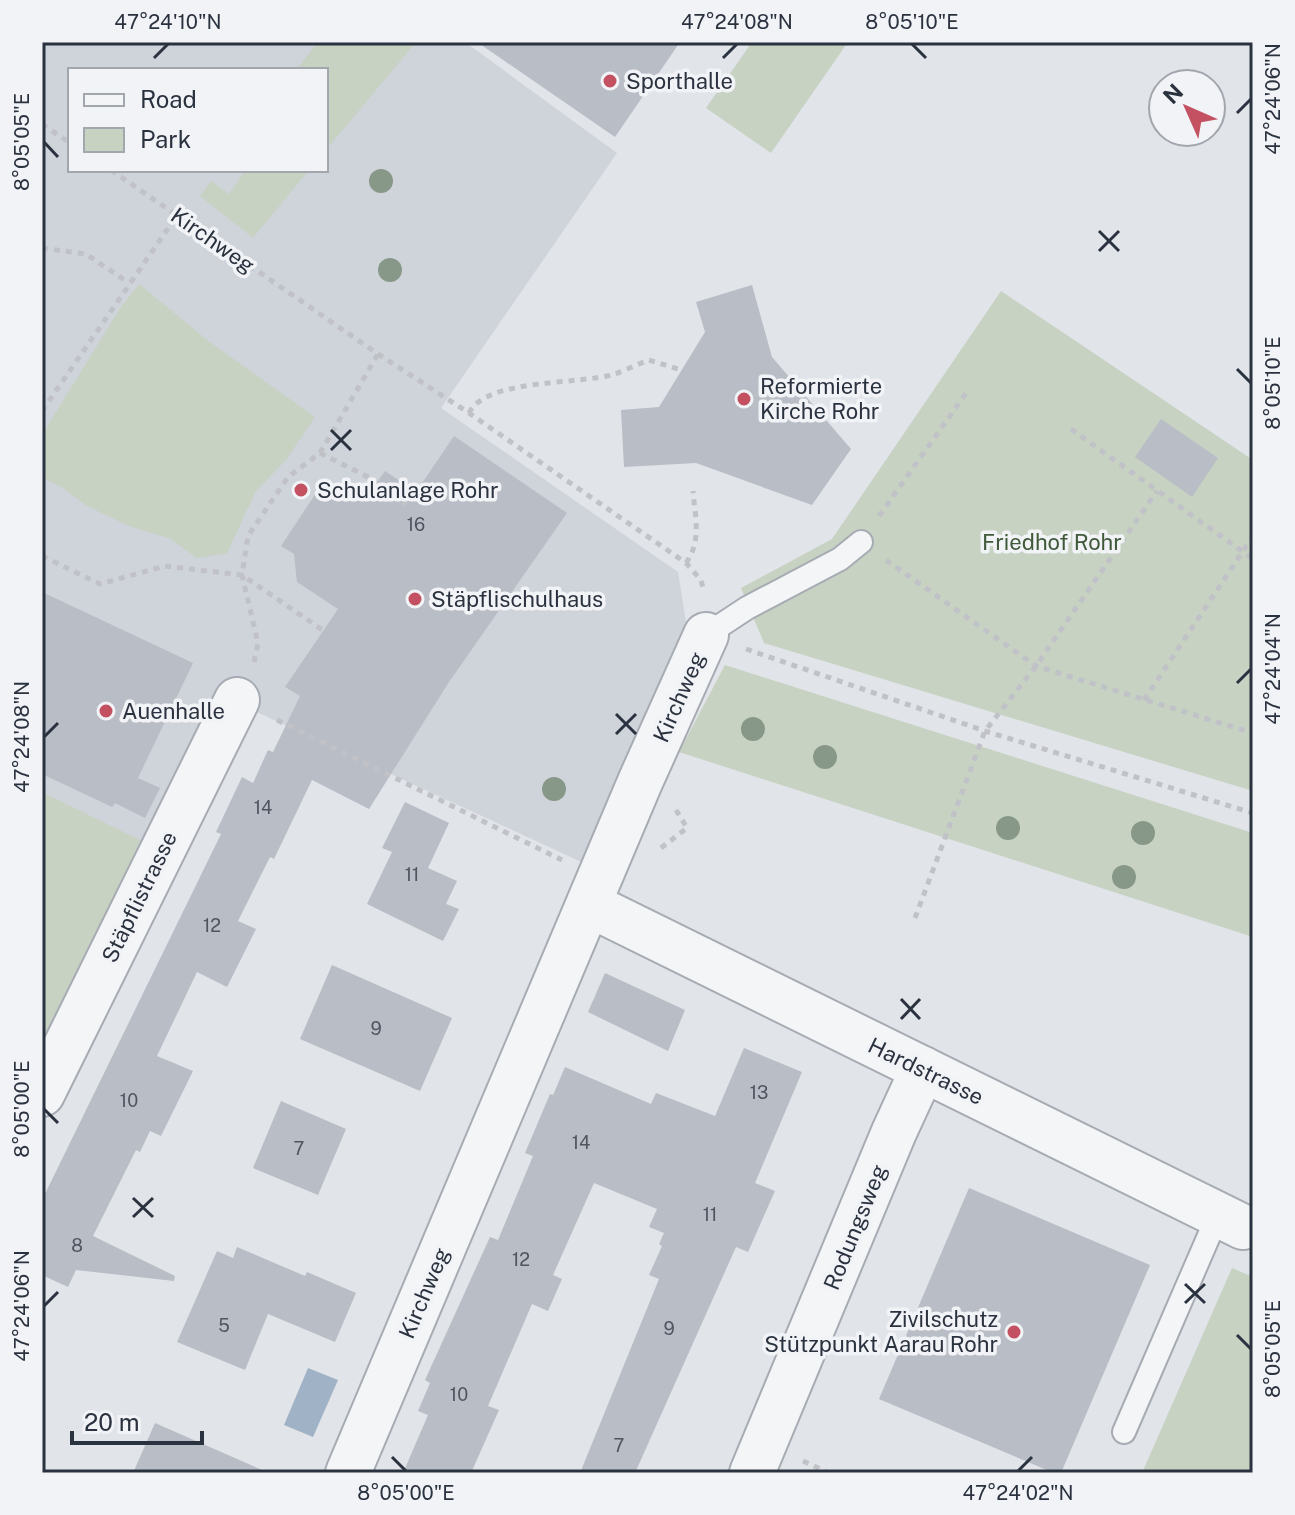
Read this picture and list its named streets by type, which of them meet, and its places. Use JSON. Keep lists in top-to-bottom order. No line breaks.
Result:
{"streets":{"street":["Kirchweg","Stäpflistrasse","Hardstrasse","Rodungsweg"]},"crossings":[["Kirchweg","Hardstrasse"],["Hardstrasse","Rodungsweg"]],"parks":["Friedhof Rohr"],"places":["Sporthalle","Reformierte Kirche Rohr","Schulanlage Rohr","Stäpflischulhaus","Auenhalle","Zivilschutz Stützpunkt Aarau Rohr"],"house_numbers":["16","14","11","12","9","13","10","14","7","11","8","12","5","9","10","7"],"legend":["Road","Park"],"scale_bar":"20 m","north":"top left","coordinates":["47°24'10\"N","47°24'08\"N","8°05'10\"E","47°24'06\"N","8°05'05\"E","47°24'04\"N","8°05'00\"E","47°24'02\"N"]}
